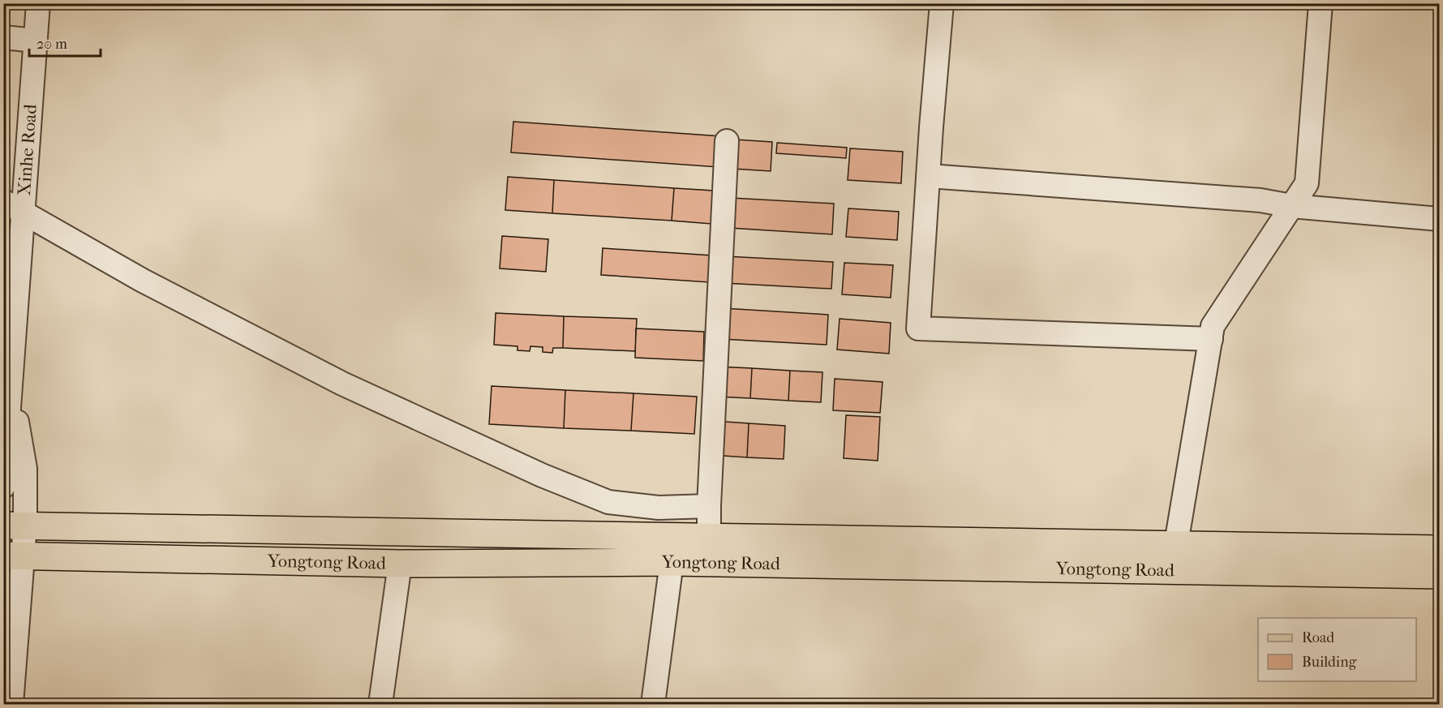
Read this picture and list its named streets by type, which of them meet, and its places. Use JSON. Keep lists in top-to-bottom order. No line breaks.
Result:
{"streets":{"main road":["Yongtong Road"],"street":["Xinhe Road"]},"legend":["Road","Building"],"scale_bar":"20 m"}
